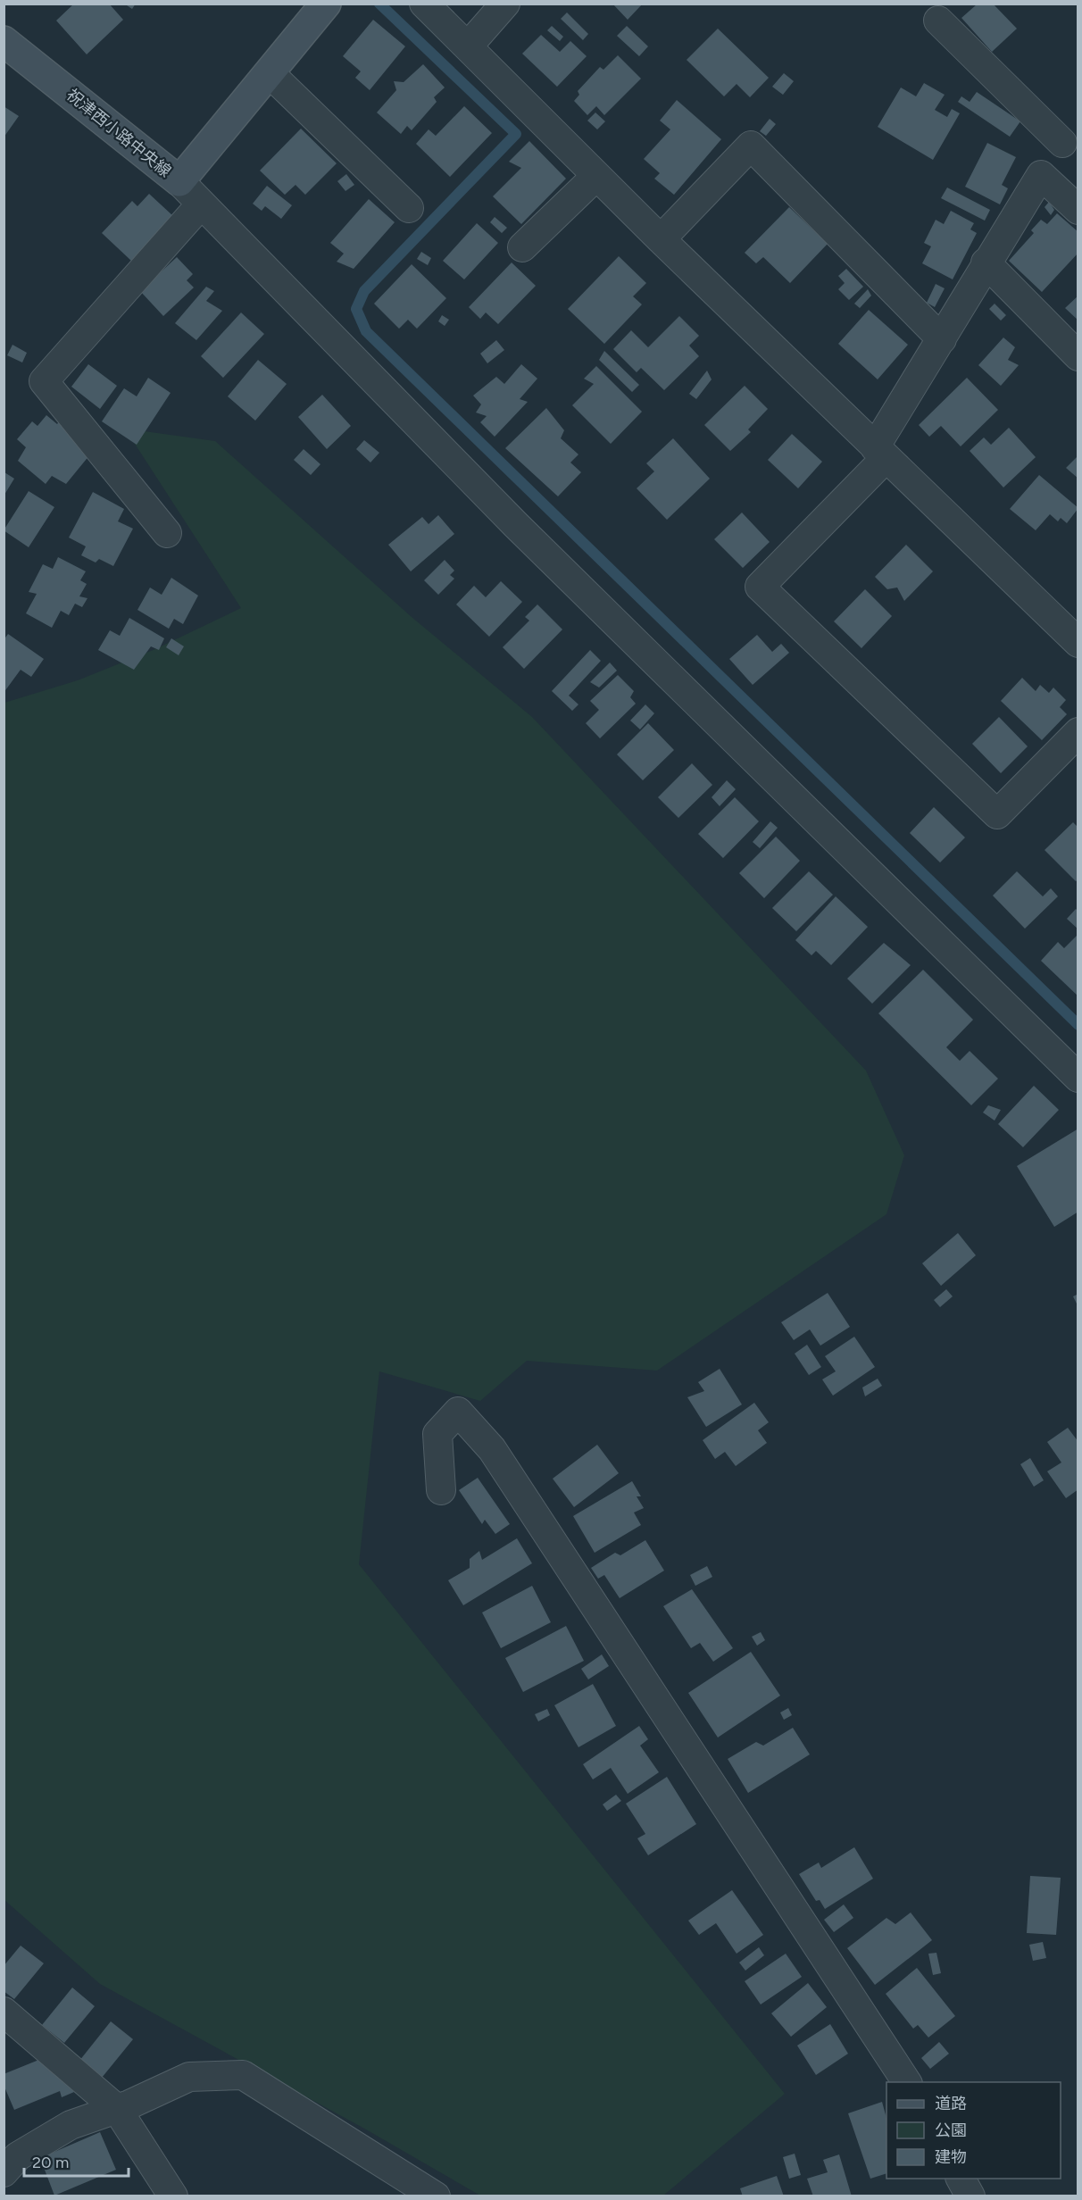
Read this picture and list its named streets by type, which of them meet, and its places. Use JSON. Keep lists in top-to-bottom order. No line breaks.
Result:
{"streets":{"main road":["祝津西小路中央線"]},"legend":["道路","公園","建物"],"scale_bar":"20 m"}
